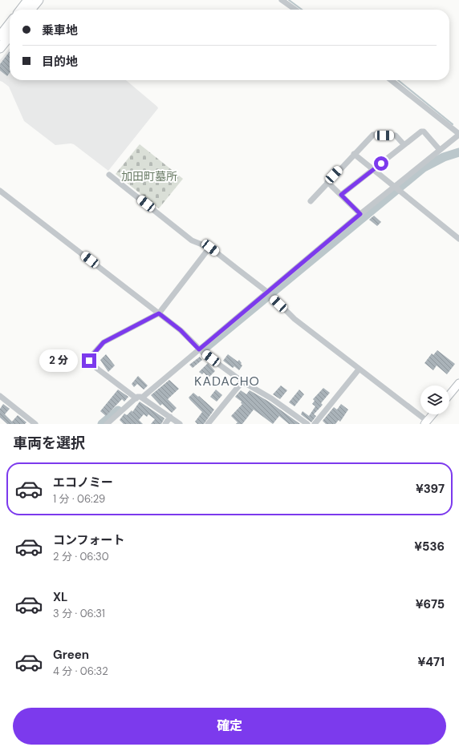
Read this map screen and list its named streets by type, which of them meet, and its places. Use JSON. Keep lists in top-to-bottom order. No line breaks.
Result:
{"districts":["KADACHO"],"parks":["加田町墓所"],"page":{"banner":["乗車地","目的地"],"bubble":"2 分","heading":"車両を選択","list":[{"name":"エコノミー","note":"1 分 · 06:29","value":"¥397"},{"name":"コンフォート","note":"2 分 · 06:30","value":"¥536"},{"name":"XL","note":"3 分 · 06:31","value":"¥675"},{"name":"Green","note":"4 分 · 06:32","value":"¥471"}],"buttons":"確定"}}
